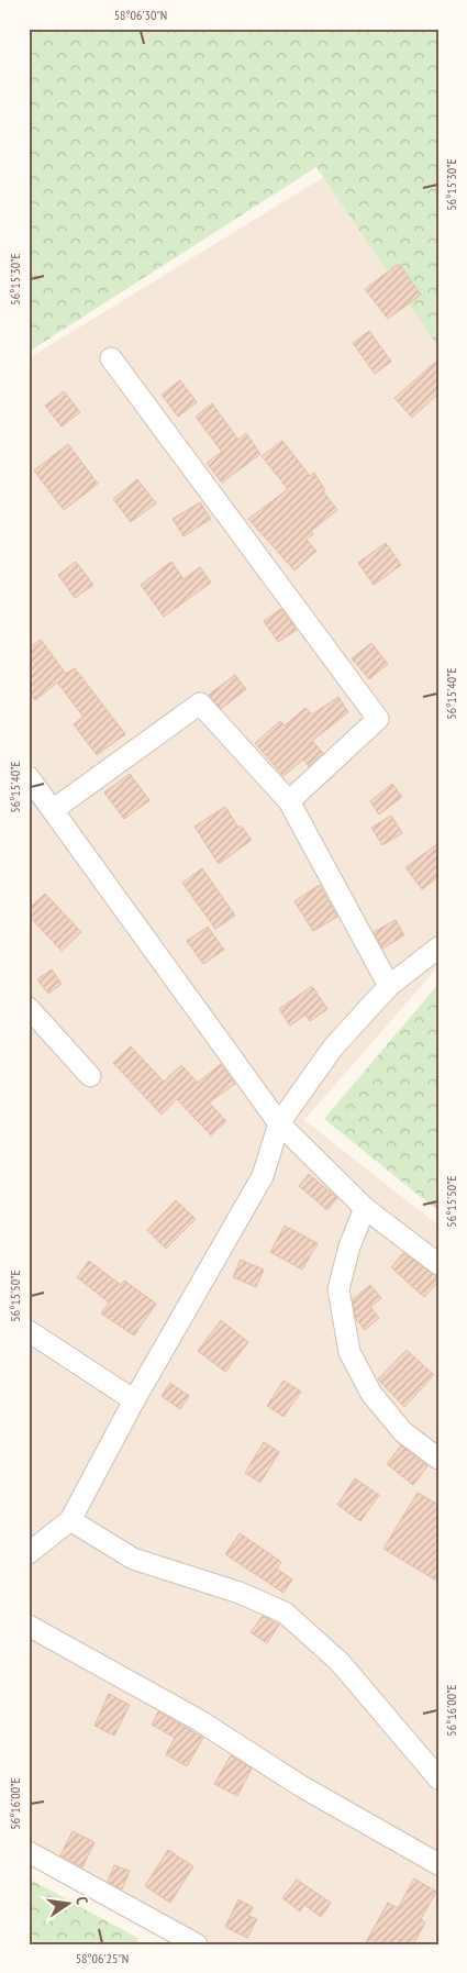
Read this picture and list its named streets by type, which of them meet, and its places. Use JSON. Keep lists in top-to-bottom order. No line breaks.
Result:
{"north":"right","coordinates":["58°06'30\"N","56°15'30\"E","56°15'40\"E","56°15'50\"E","56°16'00\"E","58°06'25\"N"]}
